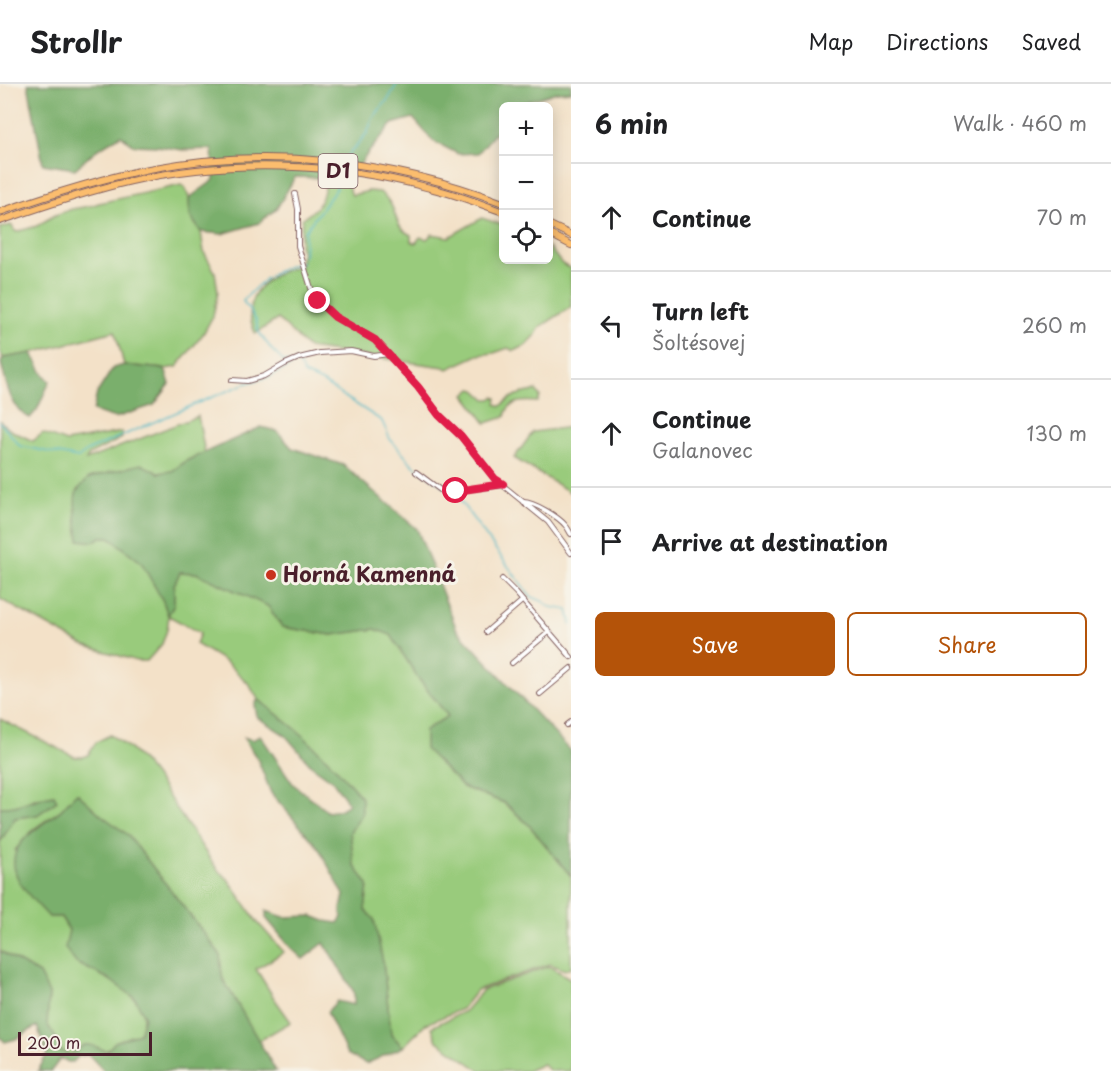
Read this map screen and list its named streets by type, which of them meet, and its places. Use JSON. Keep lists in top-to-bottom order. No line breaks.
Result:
{"streets":{"highway":["D1"]},"places":["Horná Kamenná"],"scale_bar":"200 m","page":{"header":"Strollr","nav":["Map","Directions","Saved"],"heading":["6 min","Walk · 460 m"],"map_buttons":["+","−"],"list":[["Continue","70 m"],["Turn left","Šoltésovej","260 m"],["Continue","Galanovec","130 m"],"Arrive at destination"],"buttons":["Save","Share"],"scale":"200 m"}}
